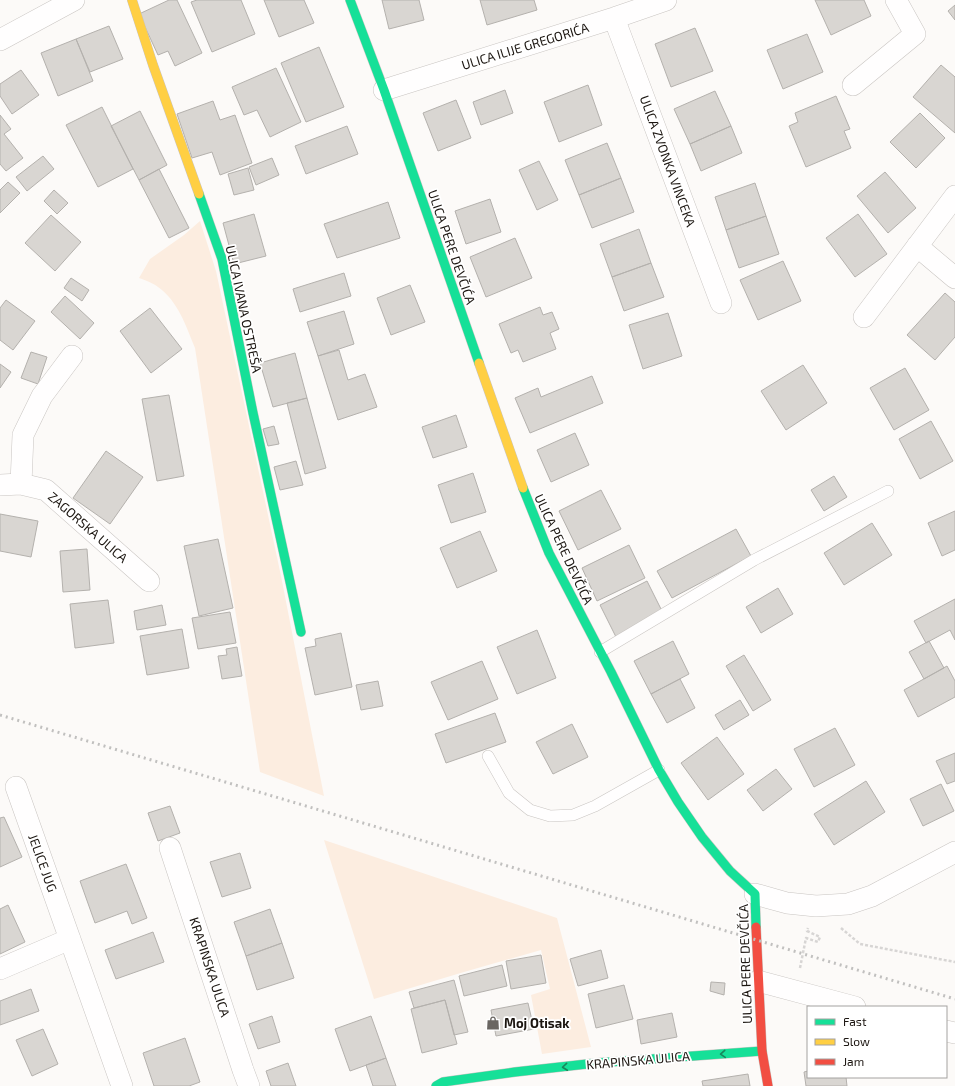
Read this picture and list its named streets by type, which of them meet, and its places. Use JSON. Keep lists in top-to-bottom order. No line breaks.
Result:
{"streets":{"street":["ULICA ILIJE GREGORIĆA","ULICA ZVONKA VINCEKA","ULICA PERE DEVČIĆA","ULICA IVANA OSTREŠA","ZAGORSKA ULICA","JELICE JUG","KRAPINSKA ULICA"]},"crossings":[["ULICA ILIJE GREGORIĆA","ULICA ZVONKA VINCEKA"],["ULICA ILIJE GREGORIĆA","ULICA PERE DEVČIĆA"],["ULICA PERE DEVČIĆA","KRAPINSKA ULICA"]],"one_way":["KRAPINSKA ULICA"],"places":{"shop":["Moj Otisak"]},"legend":["Fast","Slow","Jam"]}
